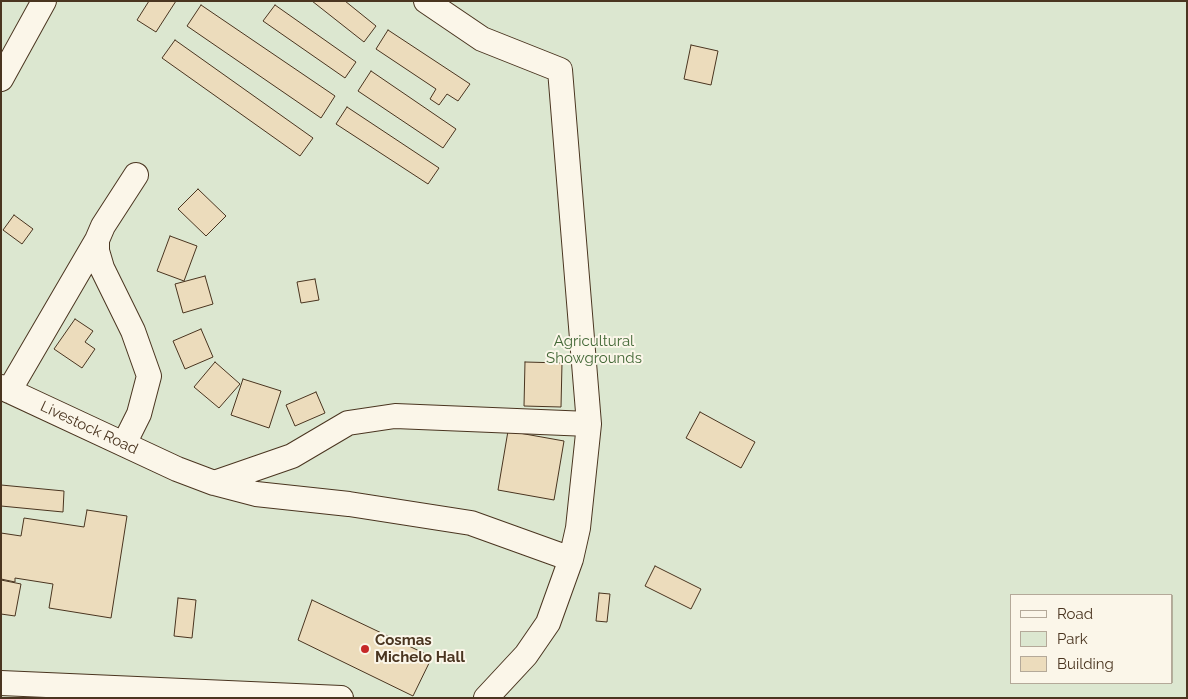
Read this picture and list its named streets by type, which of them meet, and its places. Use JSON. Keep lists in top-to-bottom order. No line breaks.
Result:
{"streets":{"lane":["Livestock Road"]},"parks":["Agricultural Showgrounds"],"places":["Cosmas Michelo Hall"],"legend":["Road","Park","Building"]}
